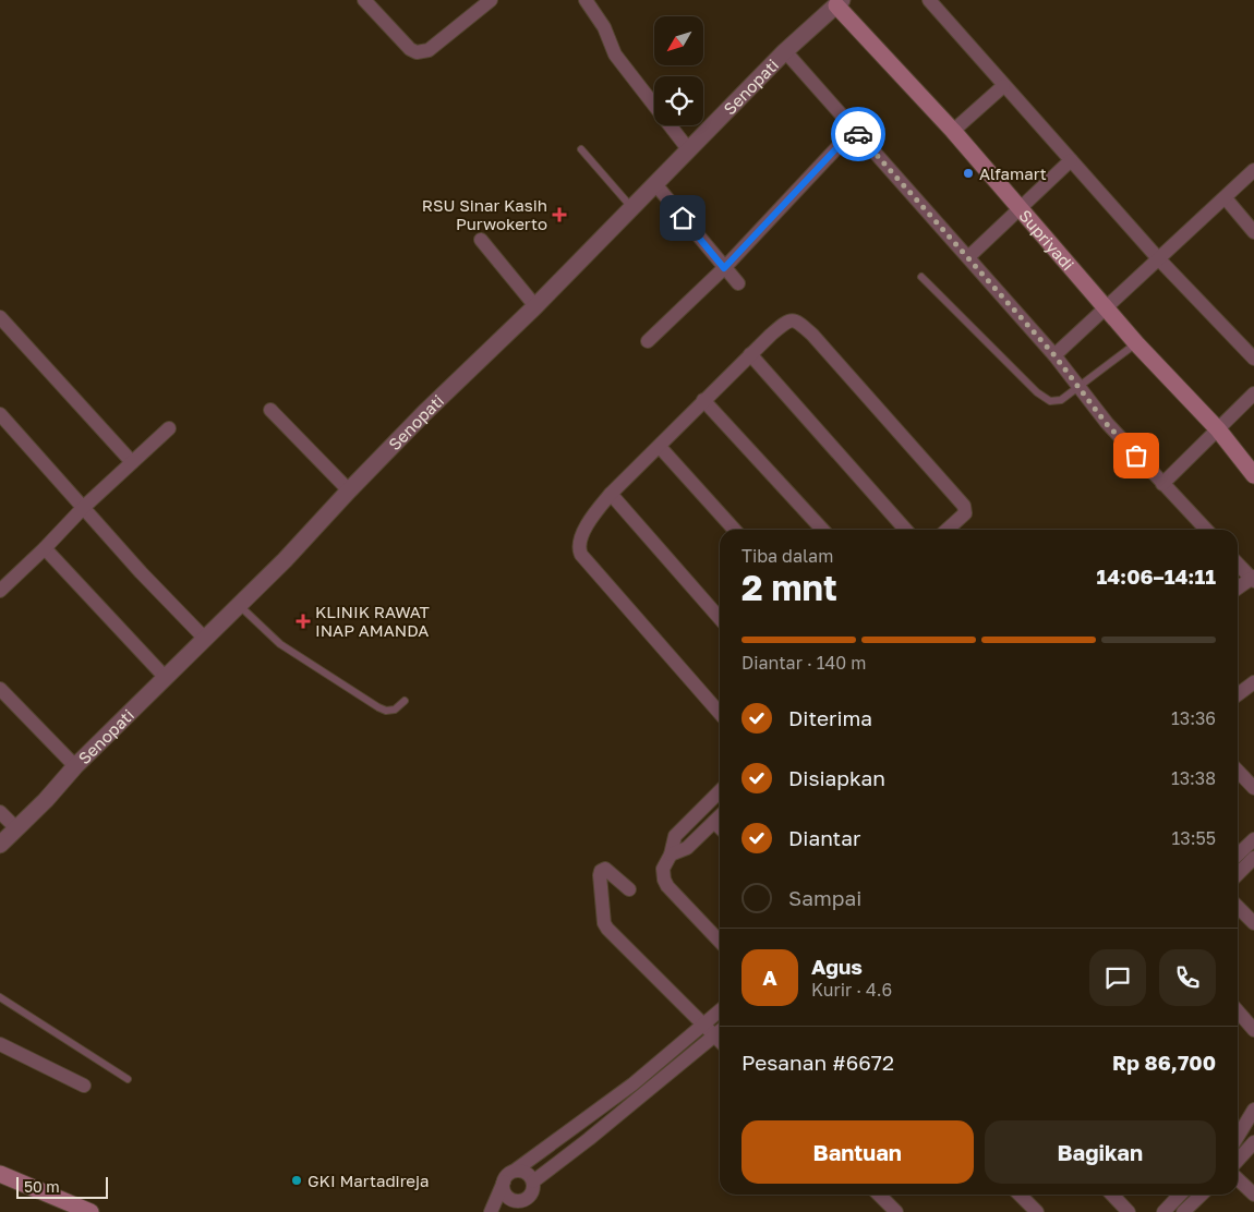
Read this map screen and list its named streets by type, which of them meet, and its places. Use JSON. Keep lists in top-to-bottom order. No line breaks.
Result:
{"streets":{"main road":["Supriyadi"],"street":["Senopati"]},"crossings":[["Senopati","Supriyadi"]],"places":{"other":["Alfamart","GKI Martadireja"],"health":["RSU Sinar Kasih Purwokerto","KLINIK RAWAT INAP AMANDA"]},"scale_bar":"50 m","north":"bottom left","page":{"heading":["2 mnt","Tiba dalam","14:06–14:11"],"panel":["Agus","Kurir · 4.6","Pesanan #6672","Rp 86,700"],"bar":"Diantar · 140 m","list":[["Diterima","13:36"],["Disiapkan","13:38"],["Diantar","13:55"],"Sampai"],"round":"A","buttons":["Bantuan","Bagikan"],"scale":"50 m"}}
